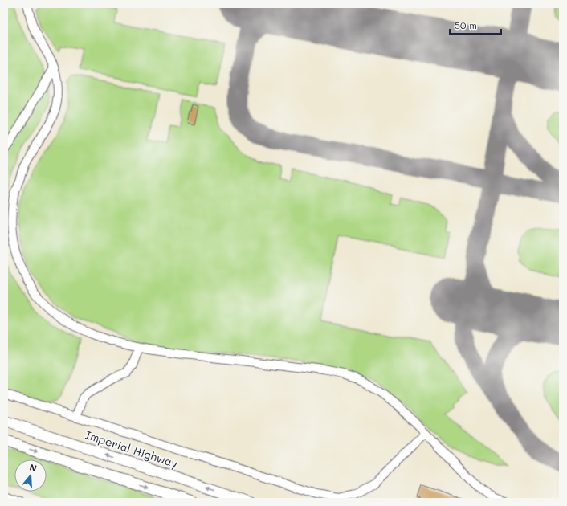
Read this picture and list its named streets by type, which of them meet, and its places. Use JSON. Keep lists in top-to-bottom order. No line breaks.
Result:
{"streets":{"main road":["Imperial Highway"]},"scale_bar":"50 m","north":"top"}
